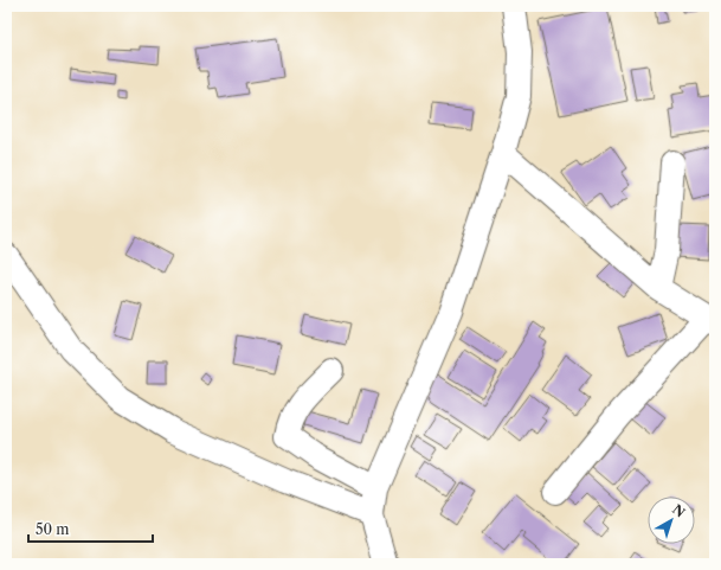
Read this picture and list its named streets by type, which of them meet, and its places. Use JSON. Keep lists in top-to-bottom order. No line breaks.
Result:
{"scale_bar":"50 m","north":"top right"}
